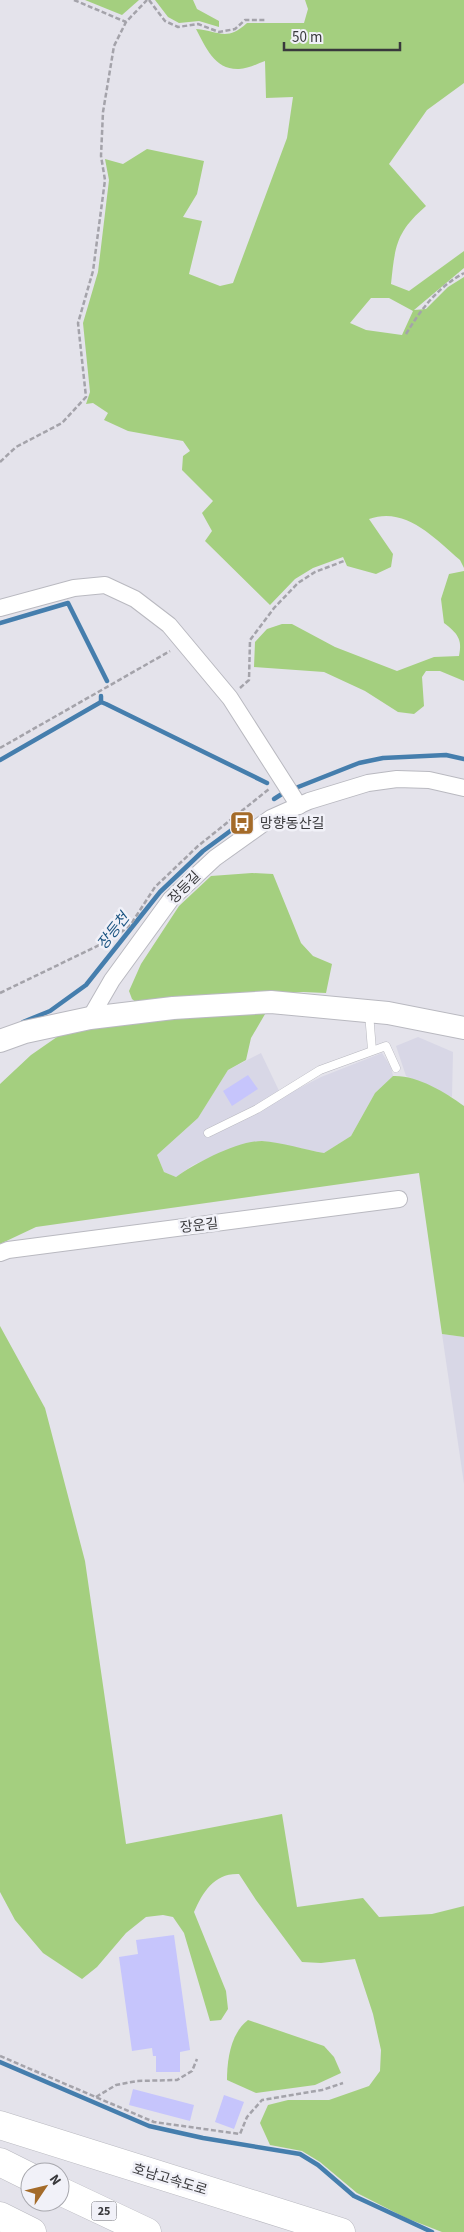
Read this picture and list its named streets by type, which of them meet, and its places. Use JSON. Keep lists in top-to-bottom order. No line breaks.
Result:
{"streets":{"highway":["호남고속도로","25"],"street":["장등길","장운길"]},"water":["장등천"],"places":{"bus stop":["망향동산길"]},"scale_bar":"50 m","north":"top right"}
